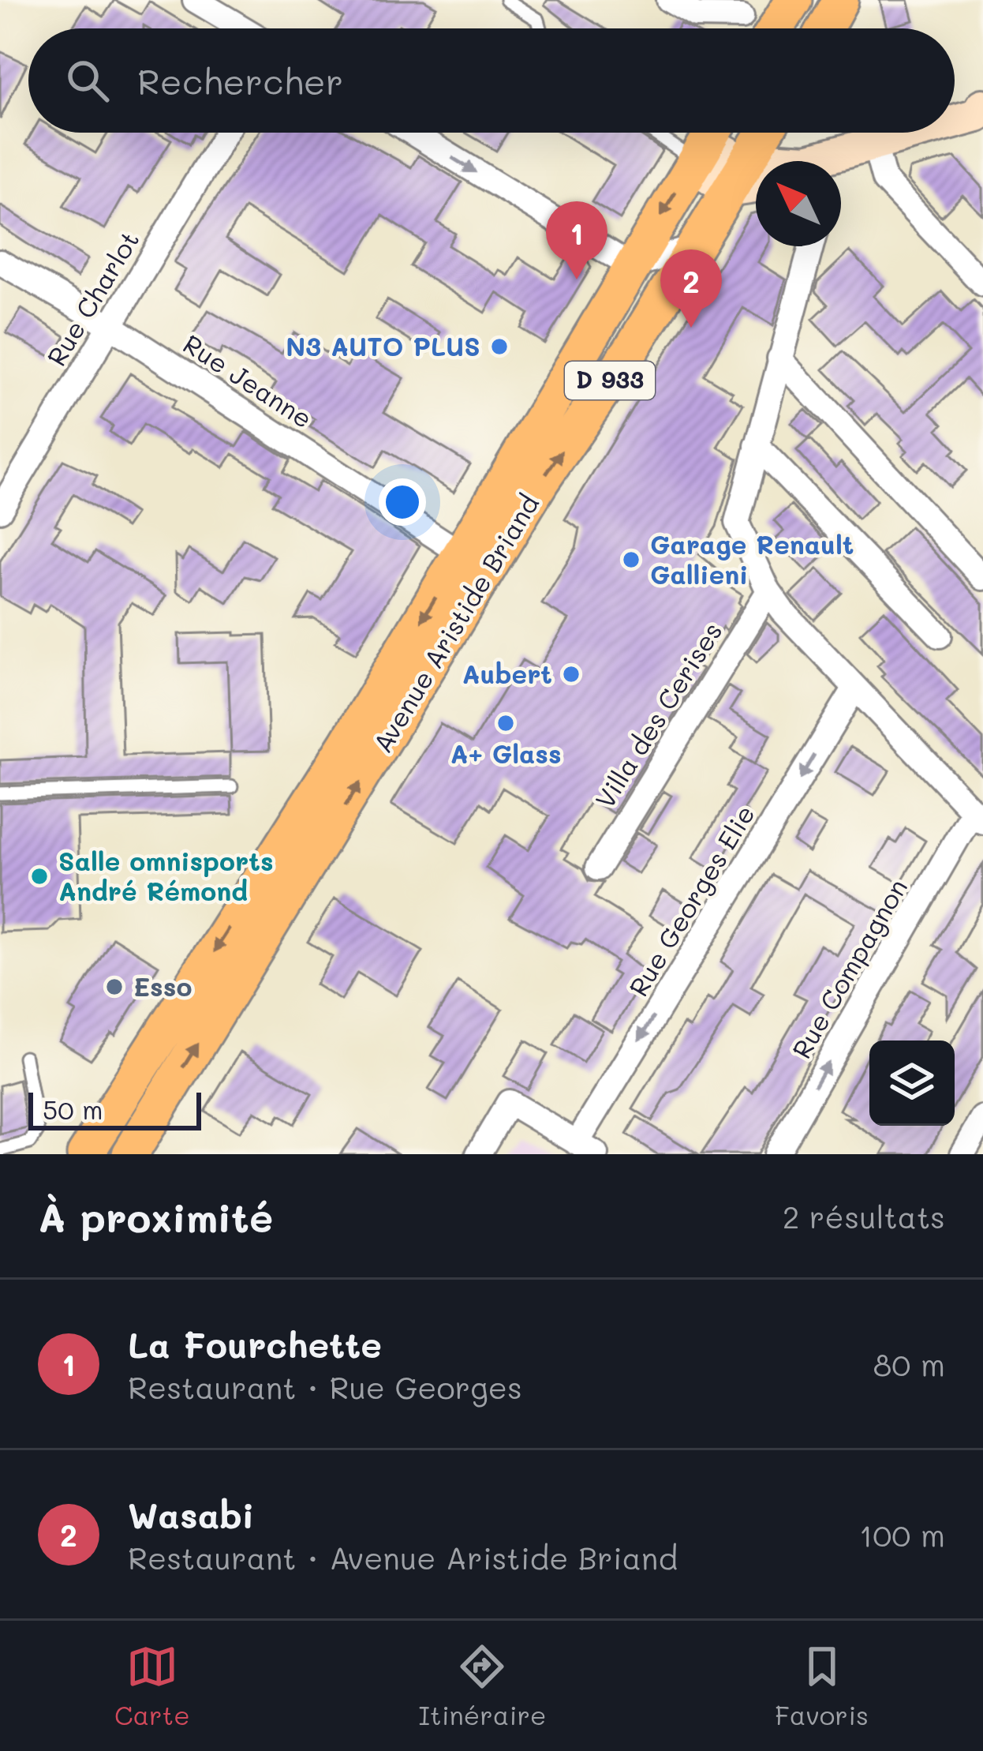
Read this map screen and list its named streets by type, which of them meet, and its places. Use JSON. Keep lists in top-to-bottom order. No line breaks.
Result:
{"streets":{"main road":["D 933","Avenue Aristide Briand"],"street":["Rue Charlot","Rue Jeanne","Villa des Cerises","Rue Georges Elie","Rue Compagnon"]},"crossings":[["Rue Charlot","Rue Jeanne"],["Rue Jeanne","Avenue Aristide Briand"]],"one_way":["Rue Georges Elie","Rue Compagnon"],"places":["N3 AUTO PLUS","Garage Renault Gallieni","Aubert","A+ Glass","Salle omnisports André Rémond","Esso"],"scale_bar":"50 m","north":"top left","page":{"search":"Rechercher","pins":["1","2"],"scale":"50 m","heading":["À proximité","2 résultats"],"list":[{"mark":"1","name":"La Fourchette","note":"Restaurant · Rue Georges","value":"80 m"},{"mark":"2","name":"Wasabi","note":"Restaurant · Avenue Aristide Briand","value":"100 m"}],"nav":["Carte","Itinéraire","Favoris"]}}
